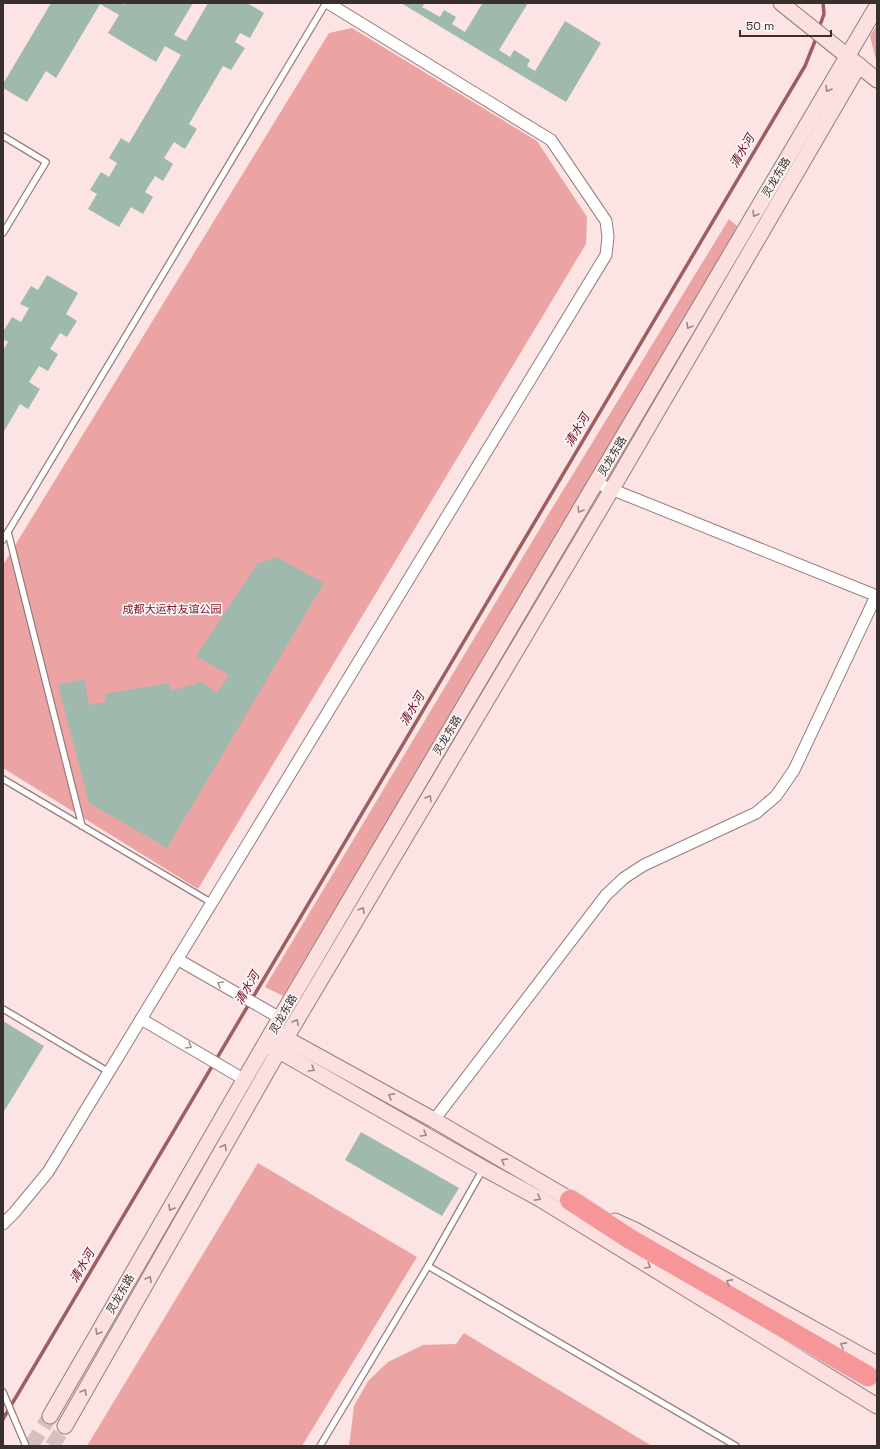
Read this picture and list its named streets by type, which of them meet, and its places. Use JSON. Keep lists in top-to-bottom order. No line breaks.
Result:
{"streets":{"main road":["灵龙东路"]},"water":["清水河"],"parks":["成都大运村友谊公园"],"scale_bar":"50 m"}
